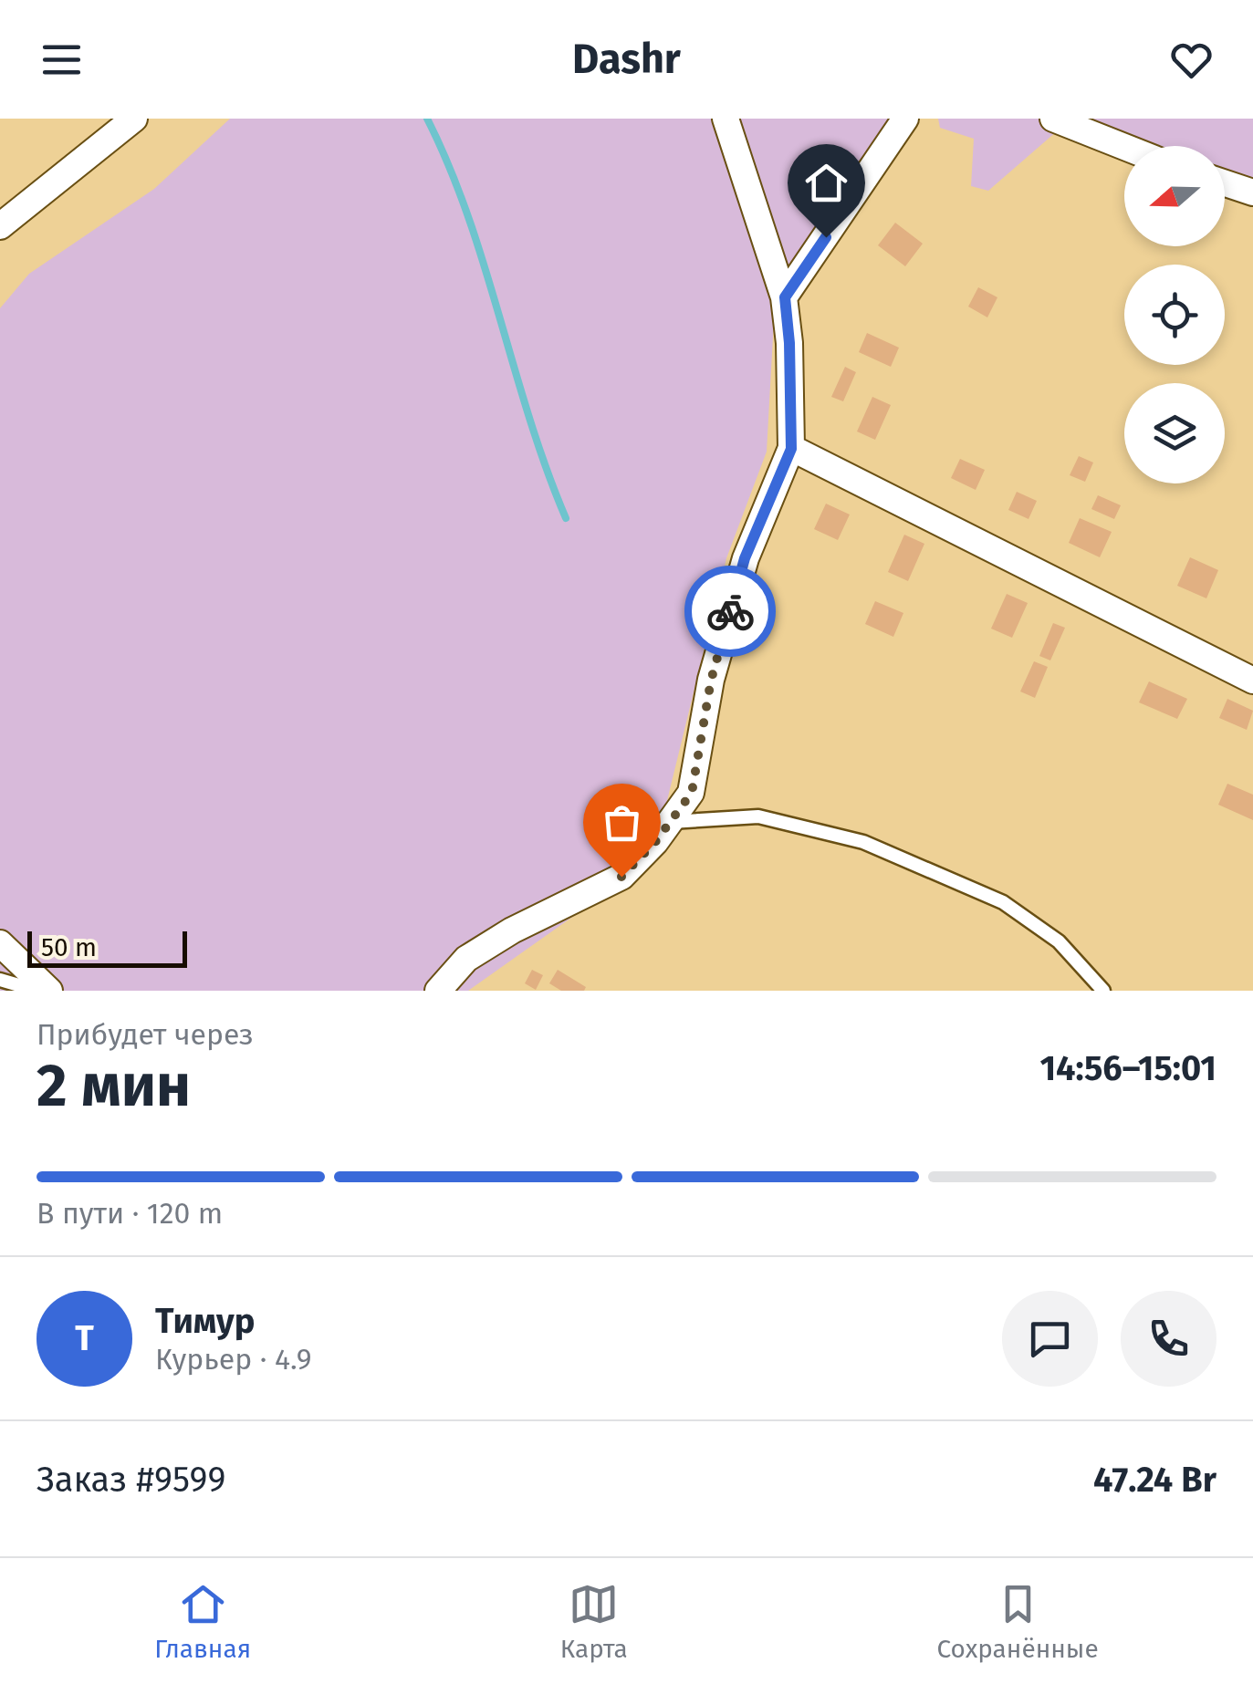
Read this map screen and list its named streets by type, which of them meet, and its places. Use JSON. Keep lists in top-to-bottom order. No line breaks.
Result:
{"scale_bar":"50 m","north":"left","page":{"header":"Dashr","scale":"50 m","heading":["2 мин","Прибудет через","14:56–15:01"],"panel":["Тимур","Курьер · 4.9","Заказ #9599","47.24 Br"],"bar":"В пути · 120 m","round":"Т","tabs":["Главная","Карта","Сохранённые"]}}
